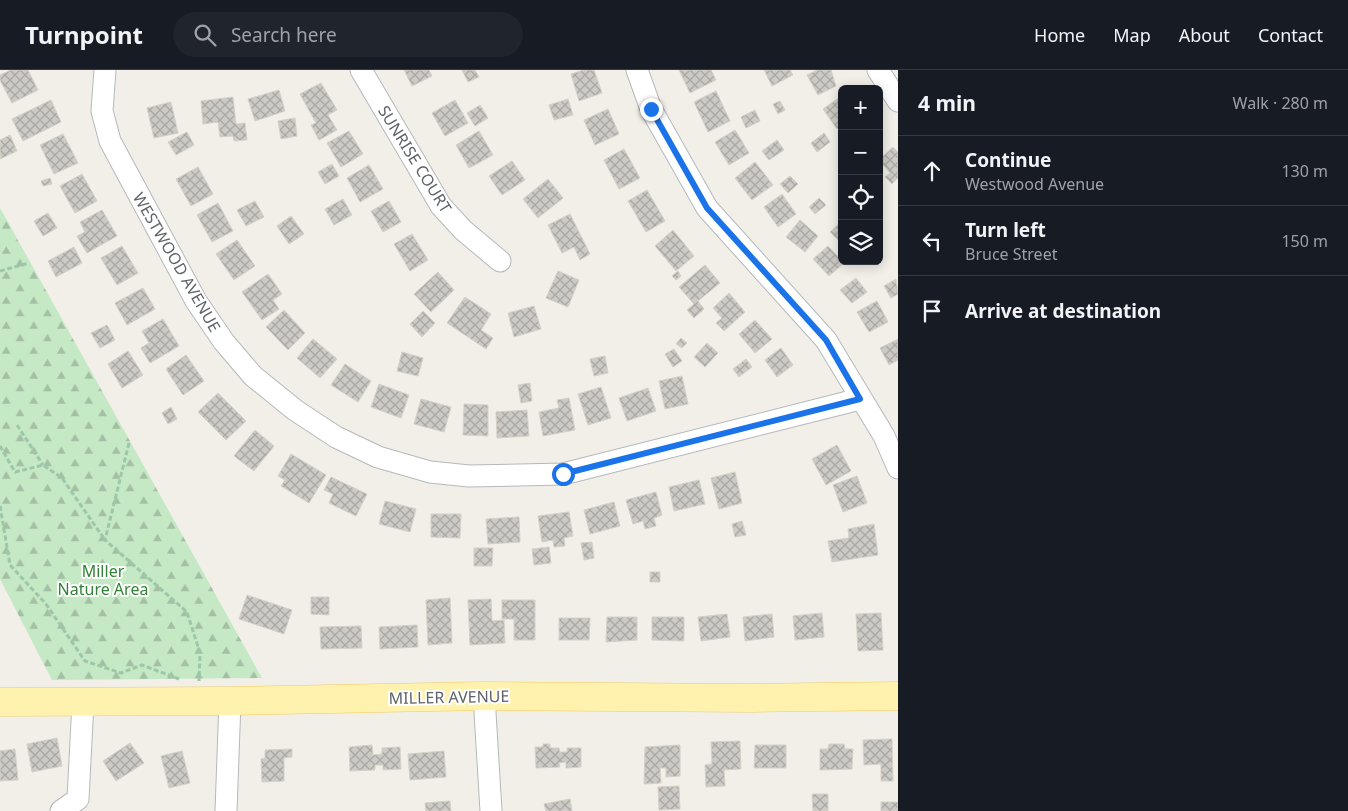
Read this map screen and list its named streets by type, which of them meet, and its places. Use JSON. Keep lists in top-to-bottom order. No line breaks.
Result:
{"streets":{"main road":["MILLER AVENUE"],"street":["SUNRISE COURT","WESTWOOD AVENUE"]},"parks":["Miller Nature Area"],"page":{"header":"Turnpoint","search":"Search here","nav":["Home","Map","About","Contact"],"heading":["4 min","Walk · 280 m"],"map_buttons":["+","−"],"list":[["Continue","Westwood Avenue","130 m"],["Turn left","Bruce Street","150 m"],"Arrive at destination"]}}
